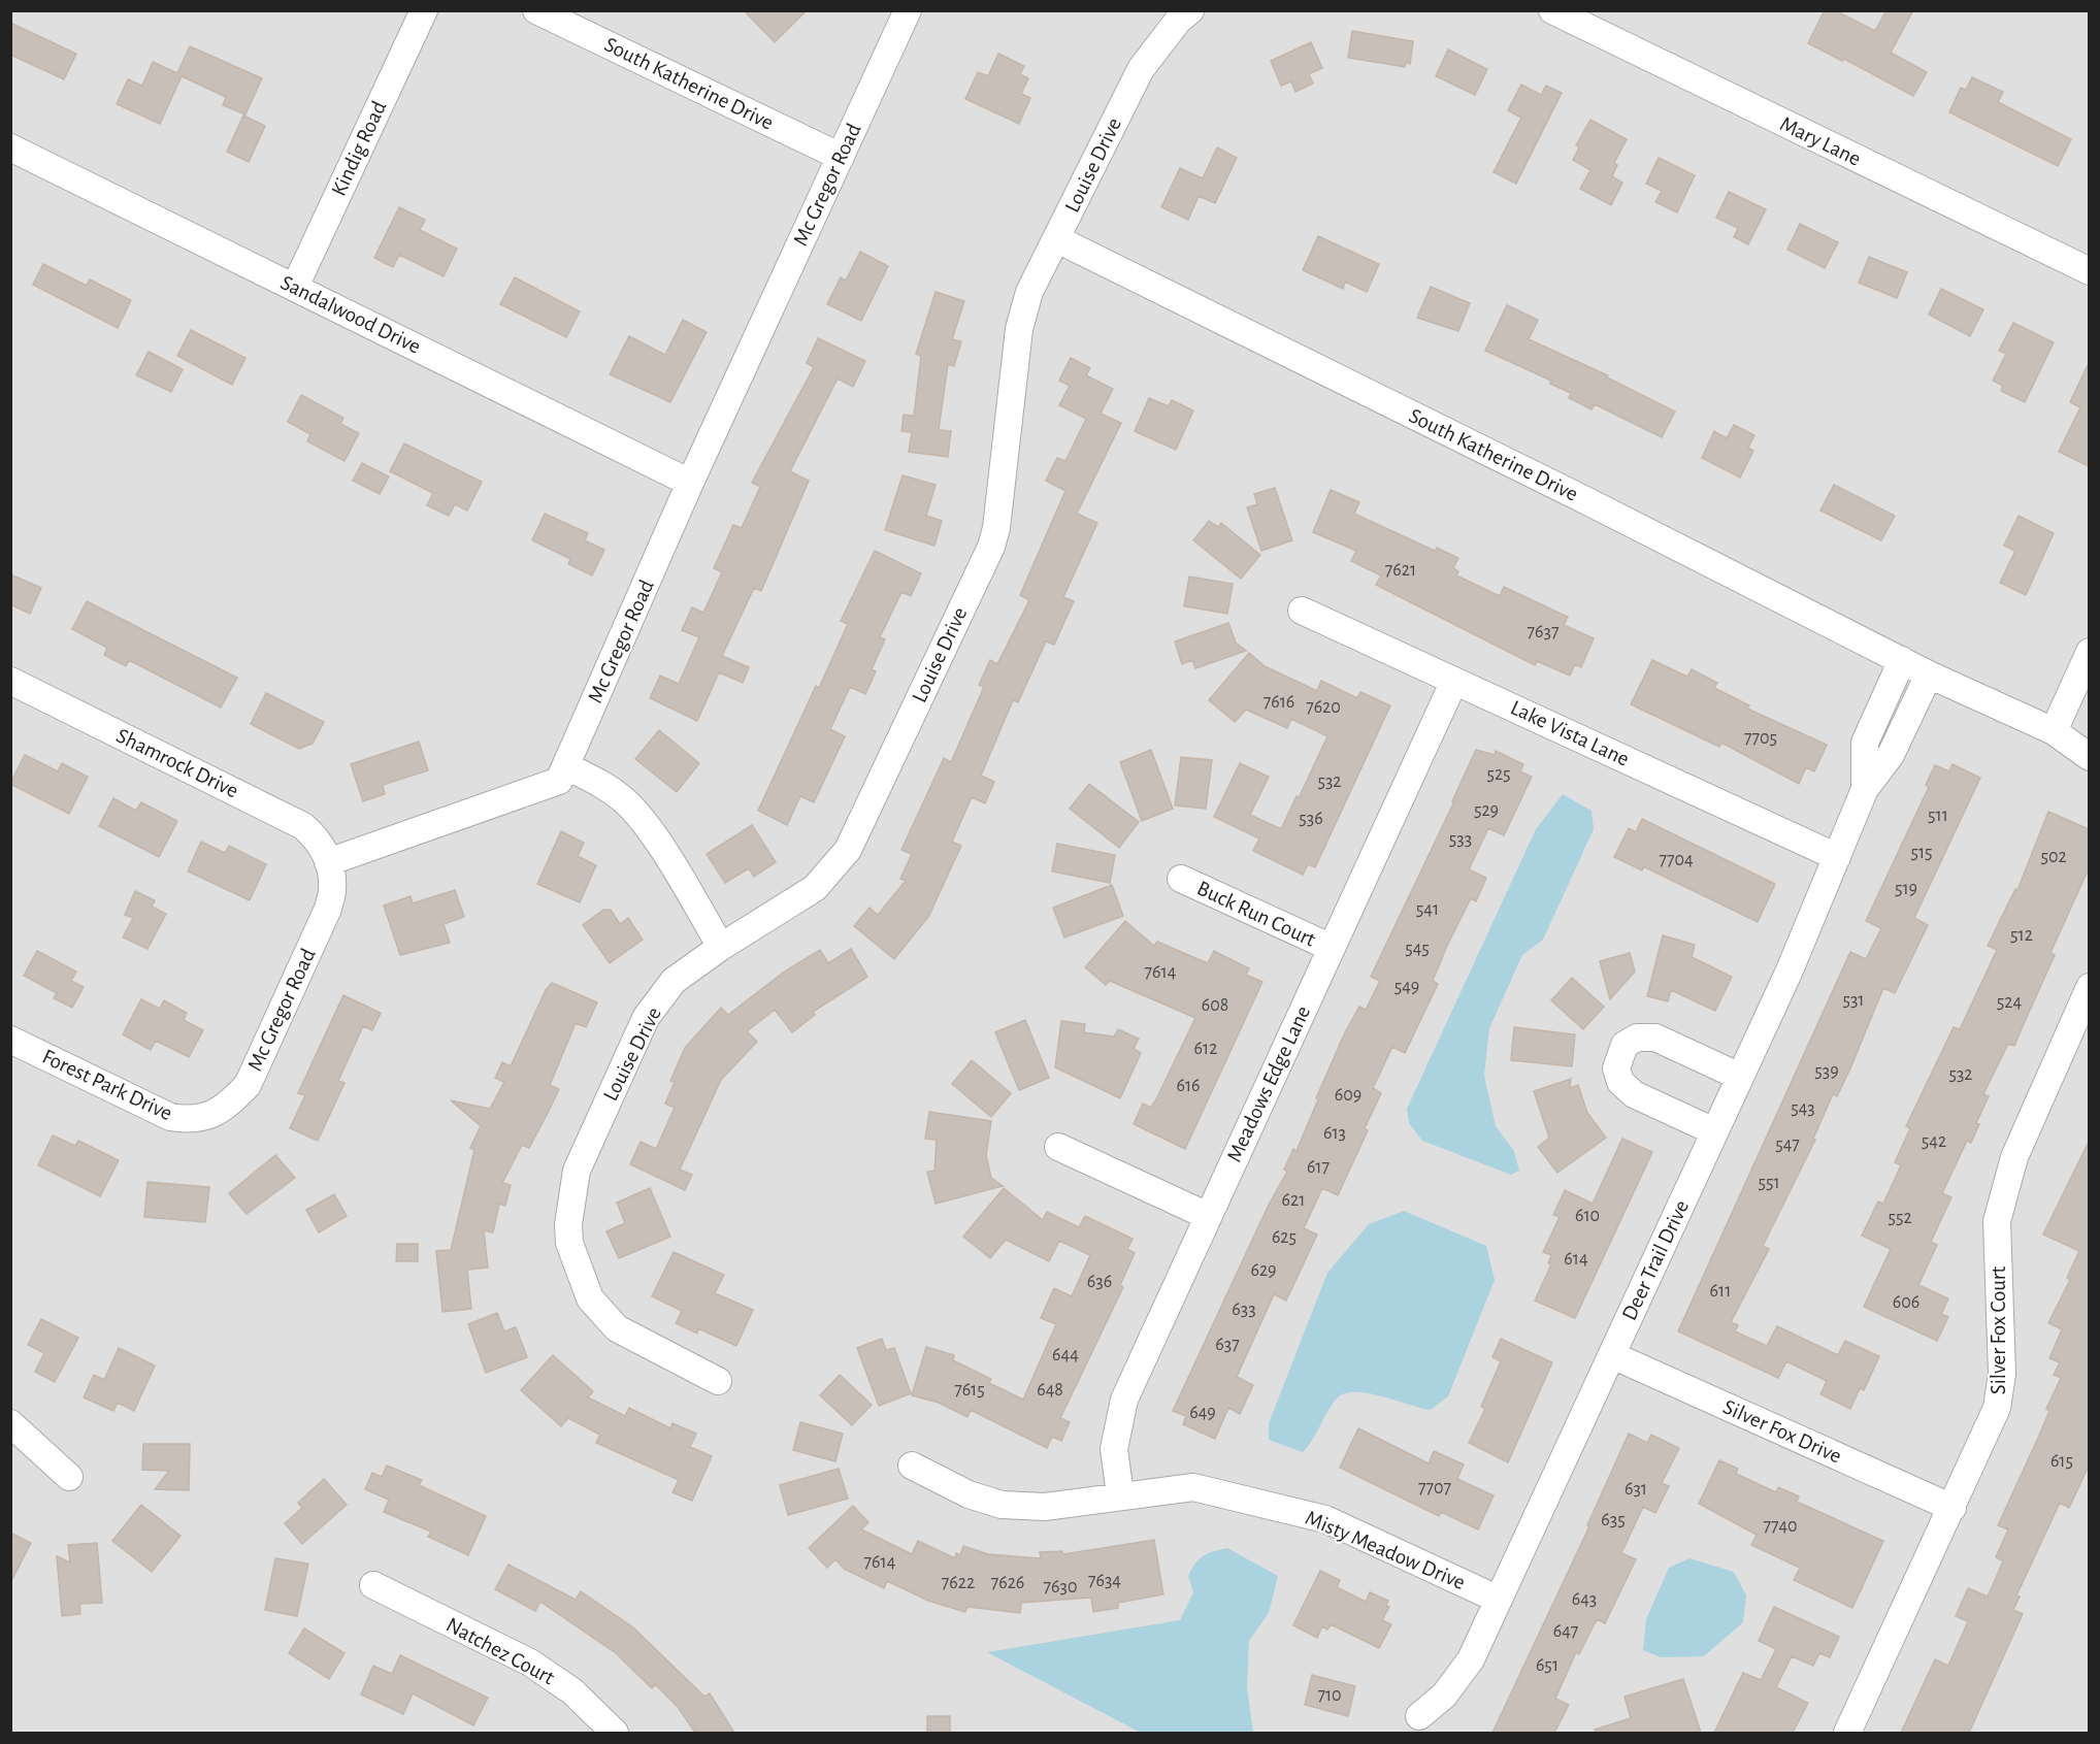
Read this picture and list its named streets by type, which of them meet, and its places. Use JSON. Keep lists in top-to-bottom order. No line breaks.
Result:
{"streets":{"street":["South Katherine Drive","Mary Lane","Kindig Road","Louise Drive","Mc Gregor Road","Sandalwood Drive","Lake Vista Lane","Shamrock Drive","Buck Run Court","Meadows Edge Lane","Forest Park Drive","Deer Trail Drive","Silver Fox Court","Silver Fox Drive","Misty Meadow Drive","Natchez Court"]},"crossings":[["South Katherine Drive","Louise Drive"],["South Katherine Drive","Mc Gregor Road"],["Kindig Road","Sandalwood Drive"],["Mc Gregor Road","Sandalwood Drive"],["Mc Gregor Road","Shamrock Drive"],["Mc Gregor Road","Forest Park Drive"],["Lake Vista Lane","Meadows Edge Lane"],["Lake Vista Lane","Deer Trail Drive"],["Buck Run Court","Meadows Edge Lane"],["Meadows Edge Lane","Misty Meadow Drive"],["Deer Trail Drive","Silver Fox Drive"],["Deer Trail Drive","Misty Meadow Drive"],["Silver Fox Court","Silver Fox Drive"]],"house_numbers":["7621","7637","7616","7620","7705","525","532","529","511","536","533","515","502","7704","519","541","512","545","7614","549","531","524","608","612","539","532","616","609","543","613","542","547","617","551","621","610","552","625","614","629","636","611","606","633","637","644","7615","648","649","615","7707","631","635","7740","7614","7634","7622","7626","7630","643","647","651","710"]}
